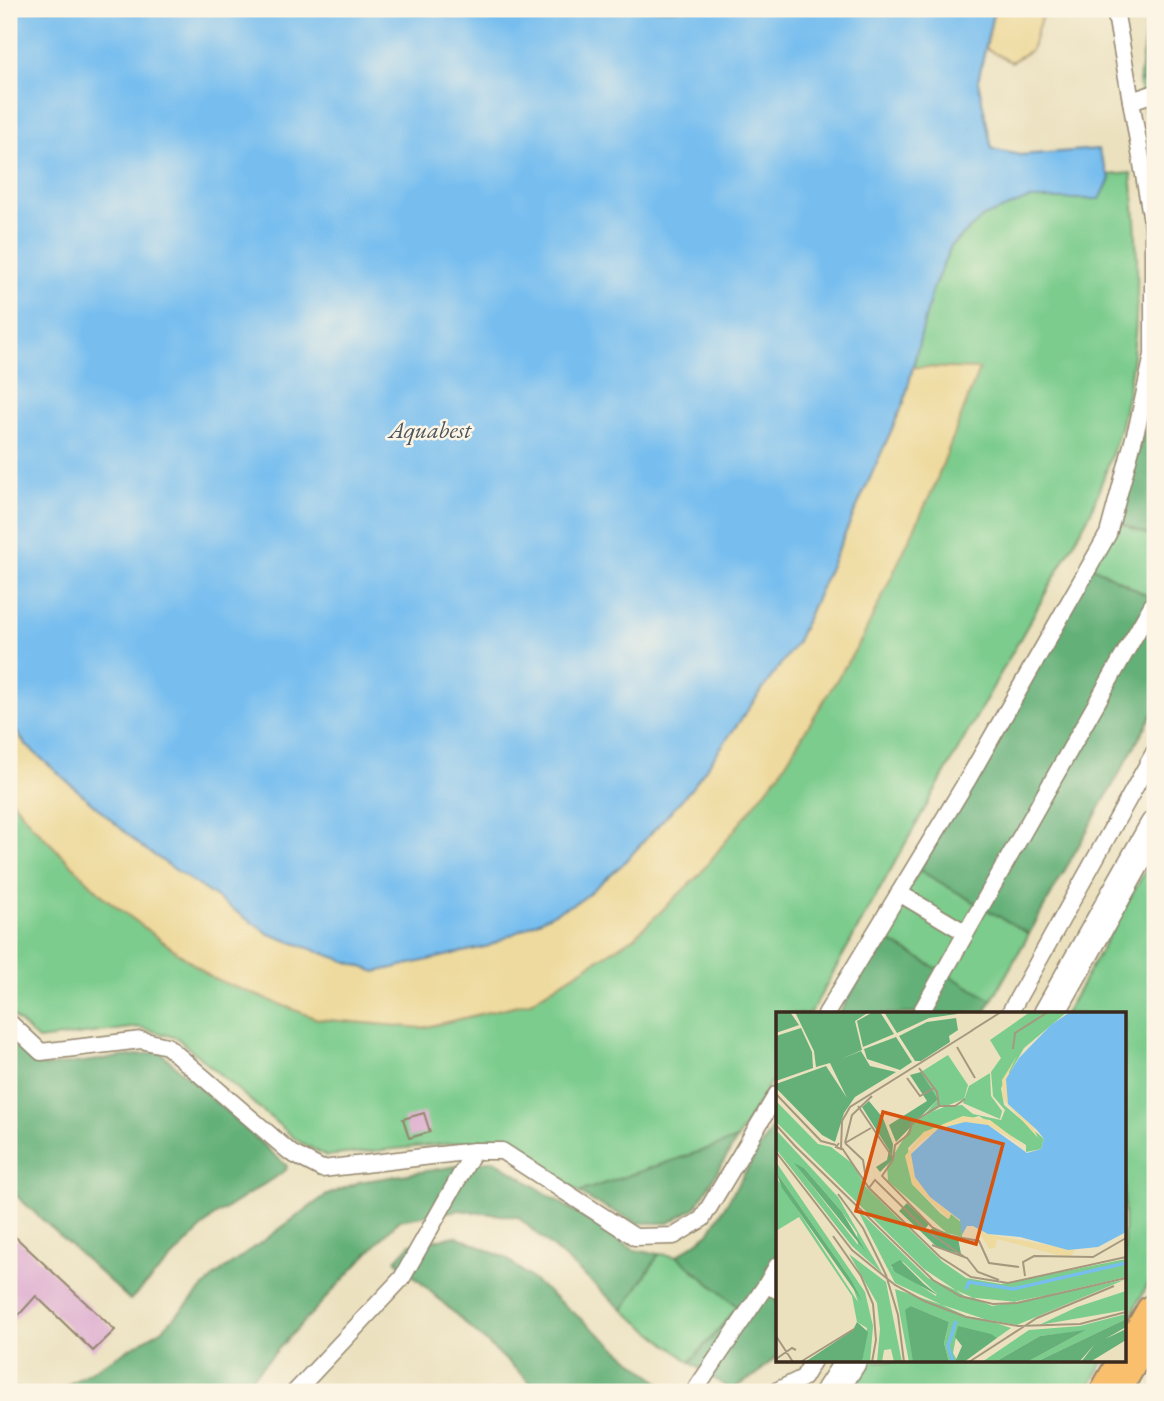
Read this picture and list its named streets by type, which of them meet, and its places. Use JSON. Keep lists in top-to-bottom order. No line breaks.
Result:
{"water":["Aquabest"]}
